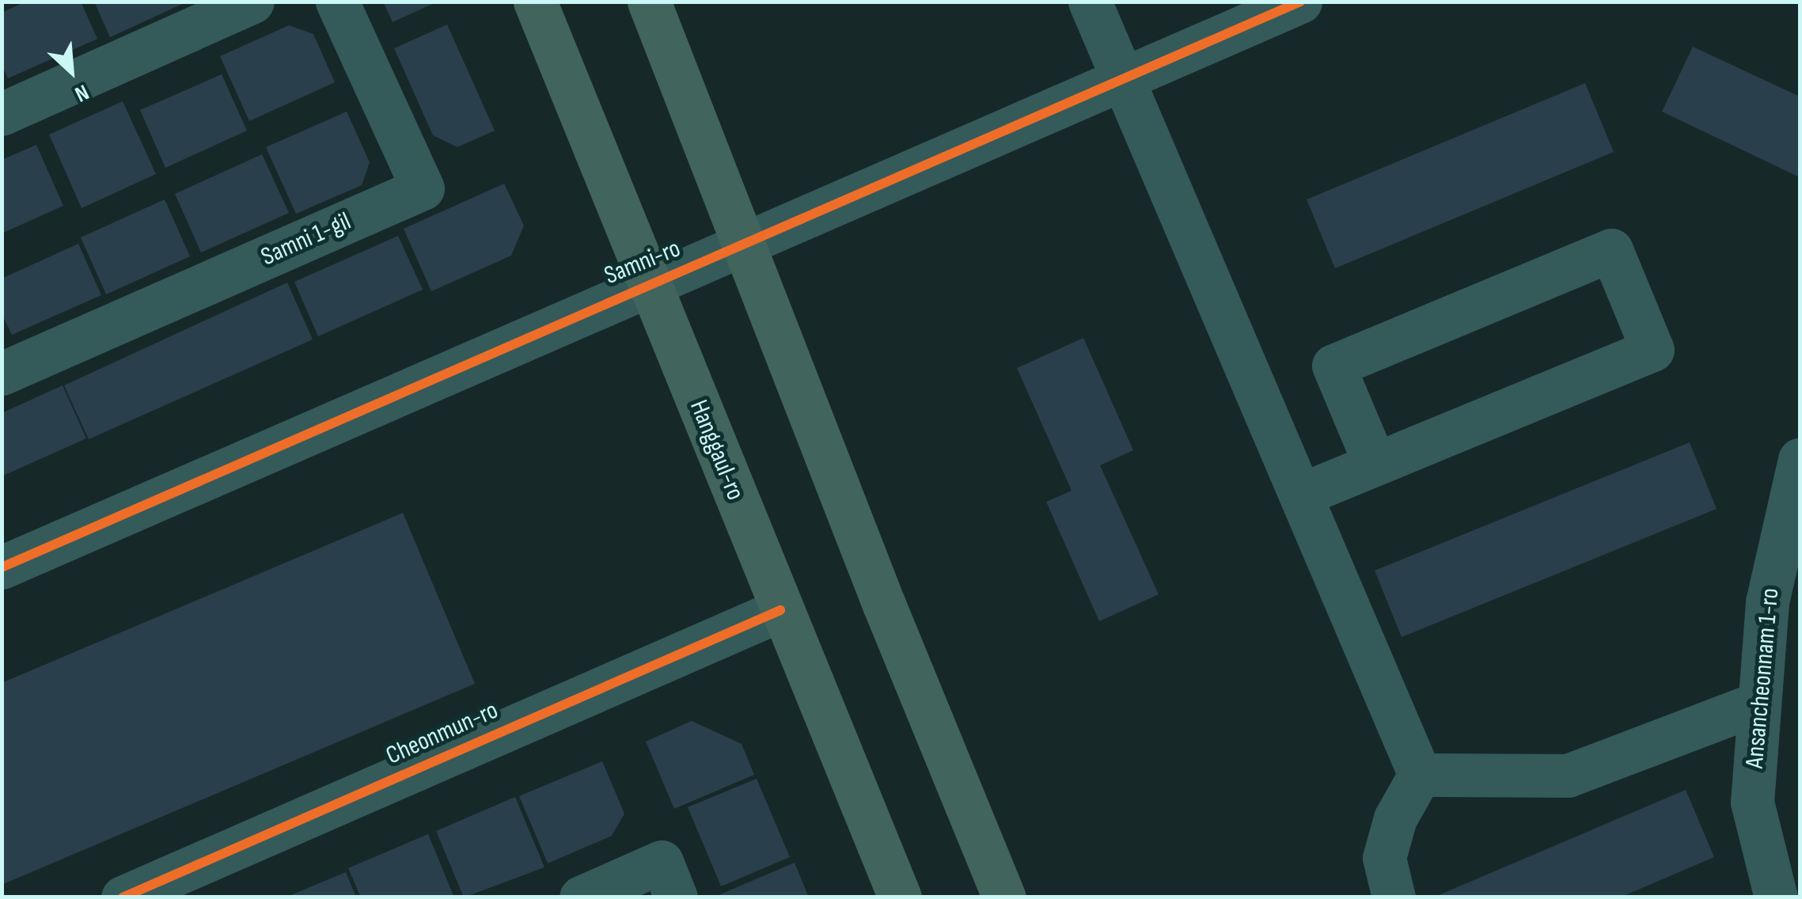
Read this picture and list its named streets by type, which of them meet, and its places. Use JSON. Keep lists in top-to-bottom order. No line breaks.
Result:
{"streets":{"main road":["Hanggaul-ro"],"street":["Samni 1-gil","Samni-ro","Ansancheonnam 1-ro","Cheonmun-ro"]},"crossings":[["Samni-ro","Hanggaul-ro"],["Hanggaul-ro","Cheonmun-ro"]],"north":"bottom right"}
